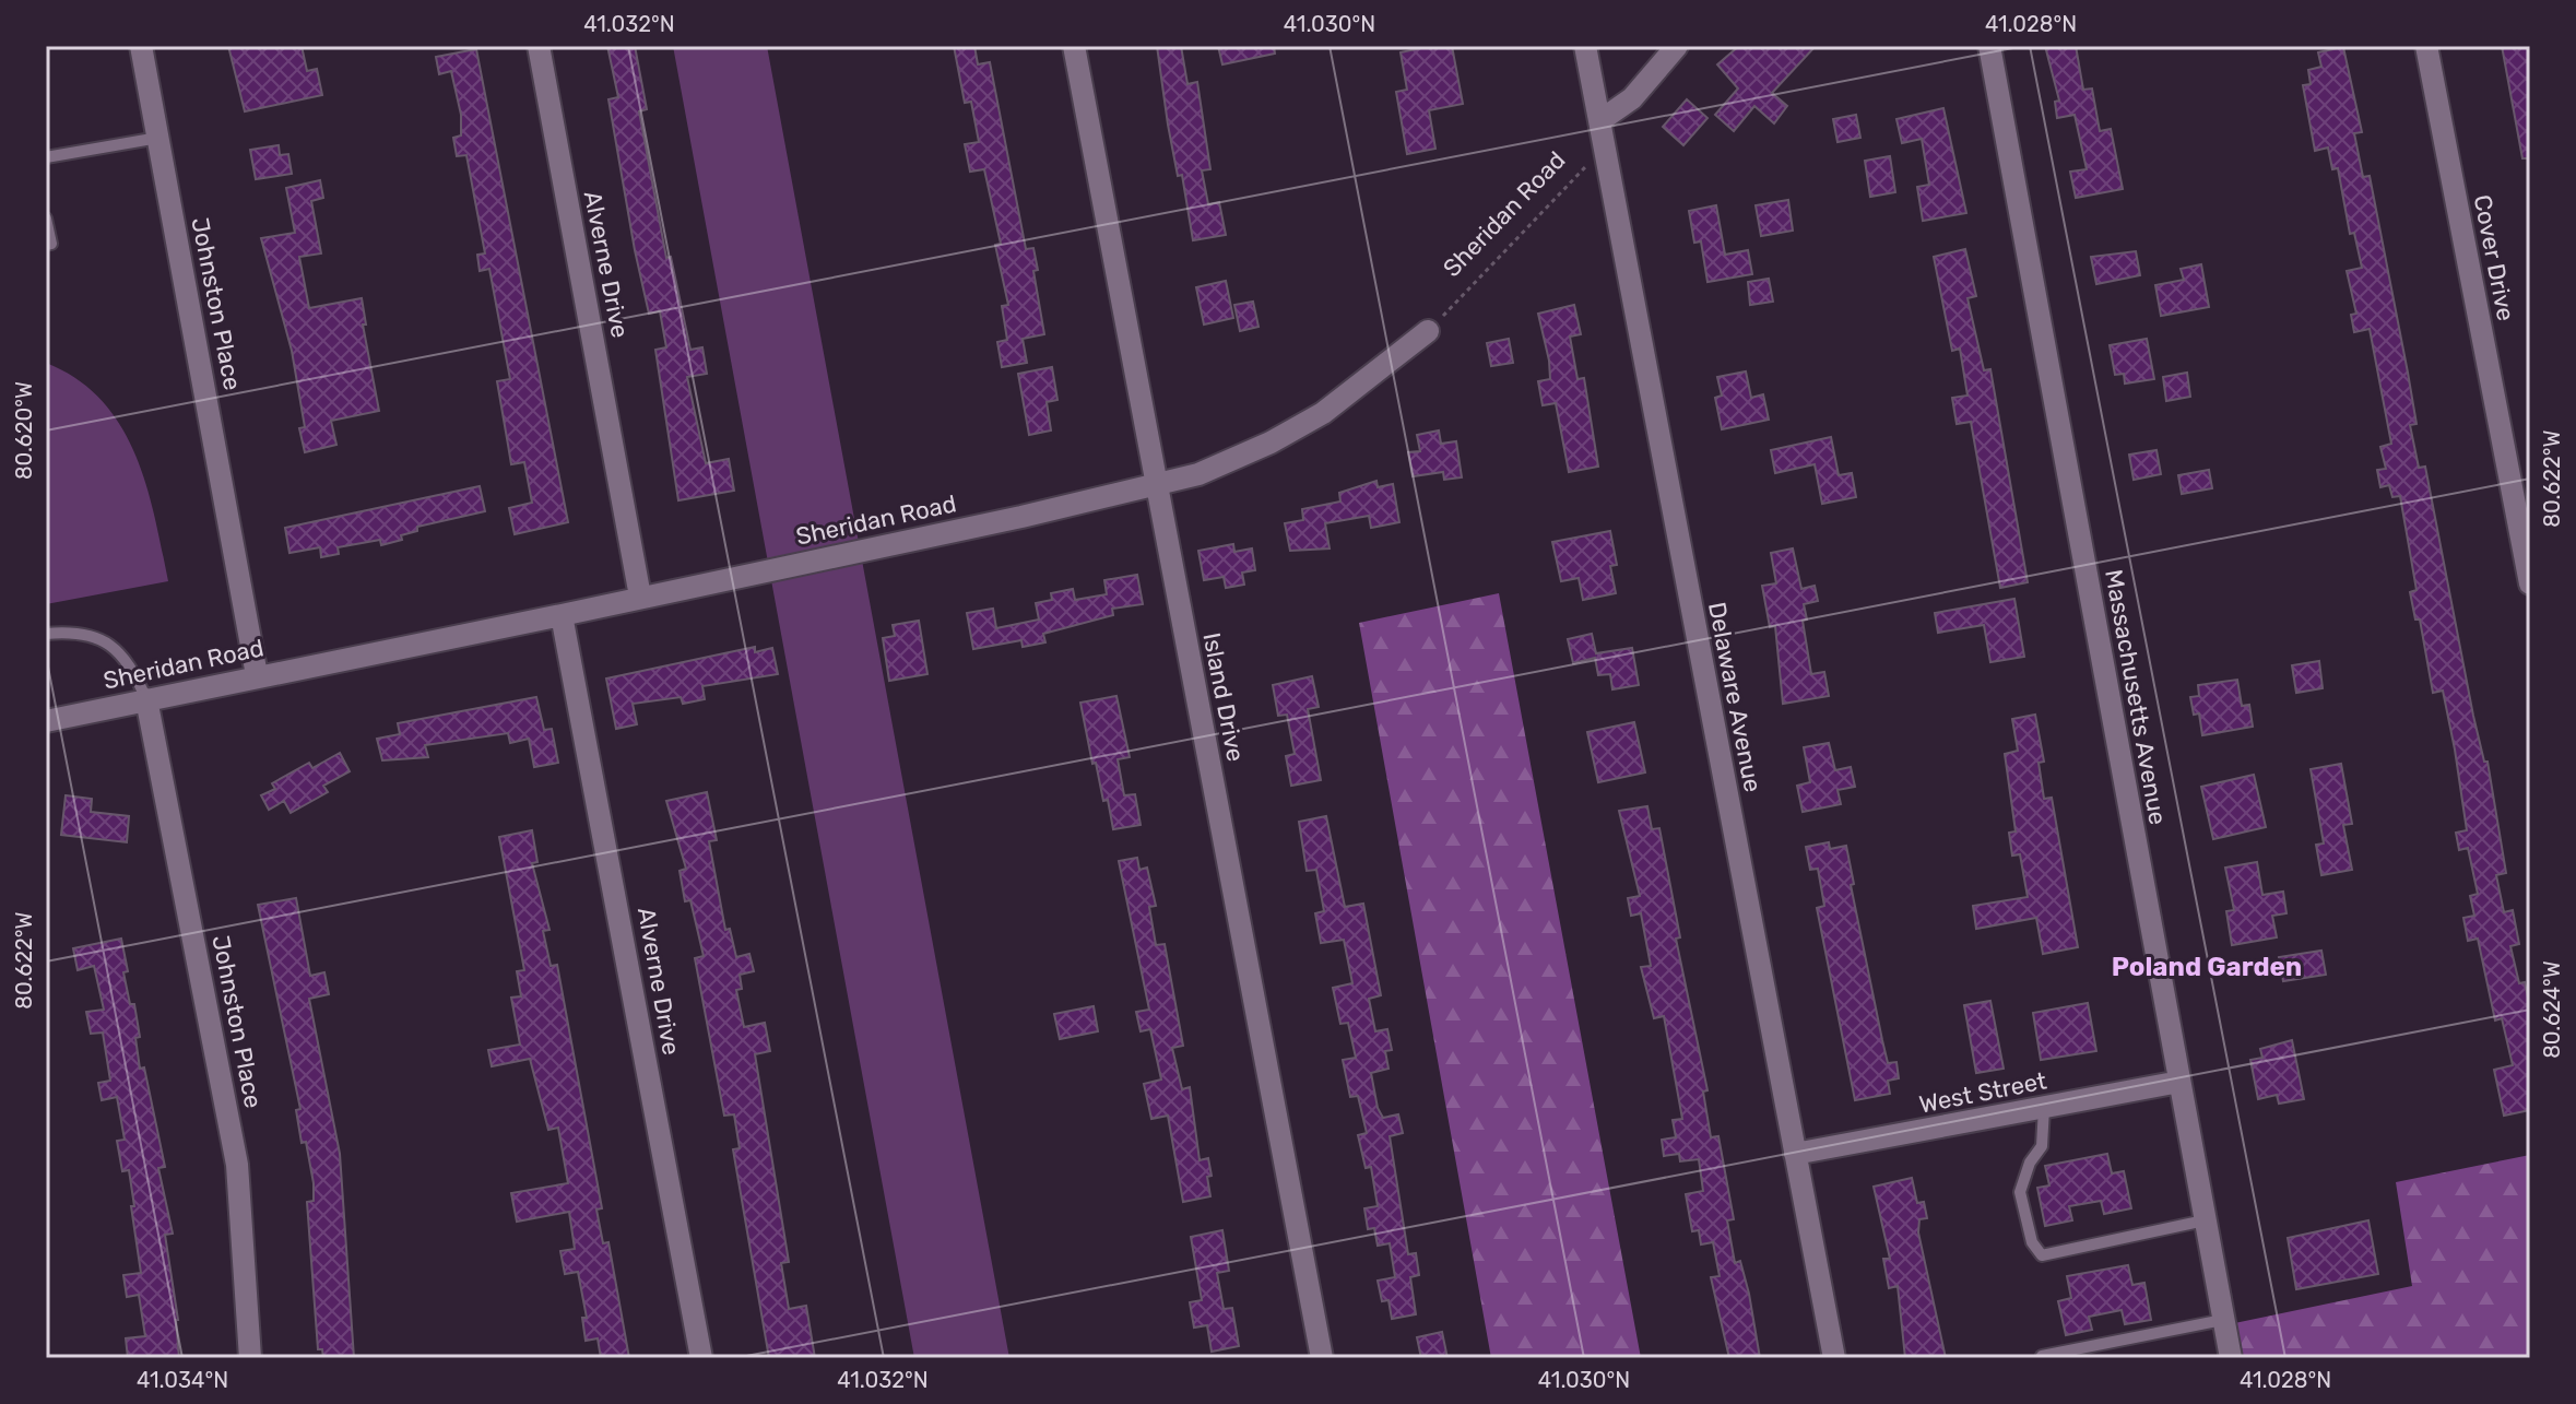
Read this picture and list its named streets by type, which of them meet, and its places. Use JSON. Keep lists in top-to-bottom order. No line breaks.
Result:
{"streets":{"street":["Sheridan Road","Cover Drive","Alverne Drive","Johnston Place","Island Drive","Delaware Avenue","Massachusetts Avenue","West Street"]},"crossings":[["Sheridan Road","Alverne Drive"],["Sheridan Road","Johnston Place"],["Sheridan Road","Island Drive"],["Sheridan Road","Delaware Avenue"],["Delaware Avenue","West Street"],["Massachusetts Avenue","West Street"]],"districts":["Poland Garden"],"coordinates":["41.032°N","41.030°N","41.028°N","80.620°W","80.622°W","80.624°W","41.034°N"]}
